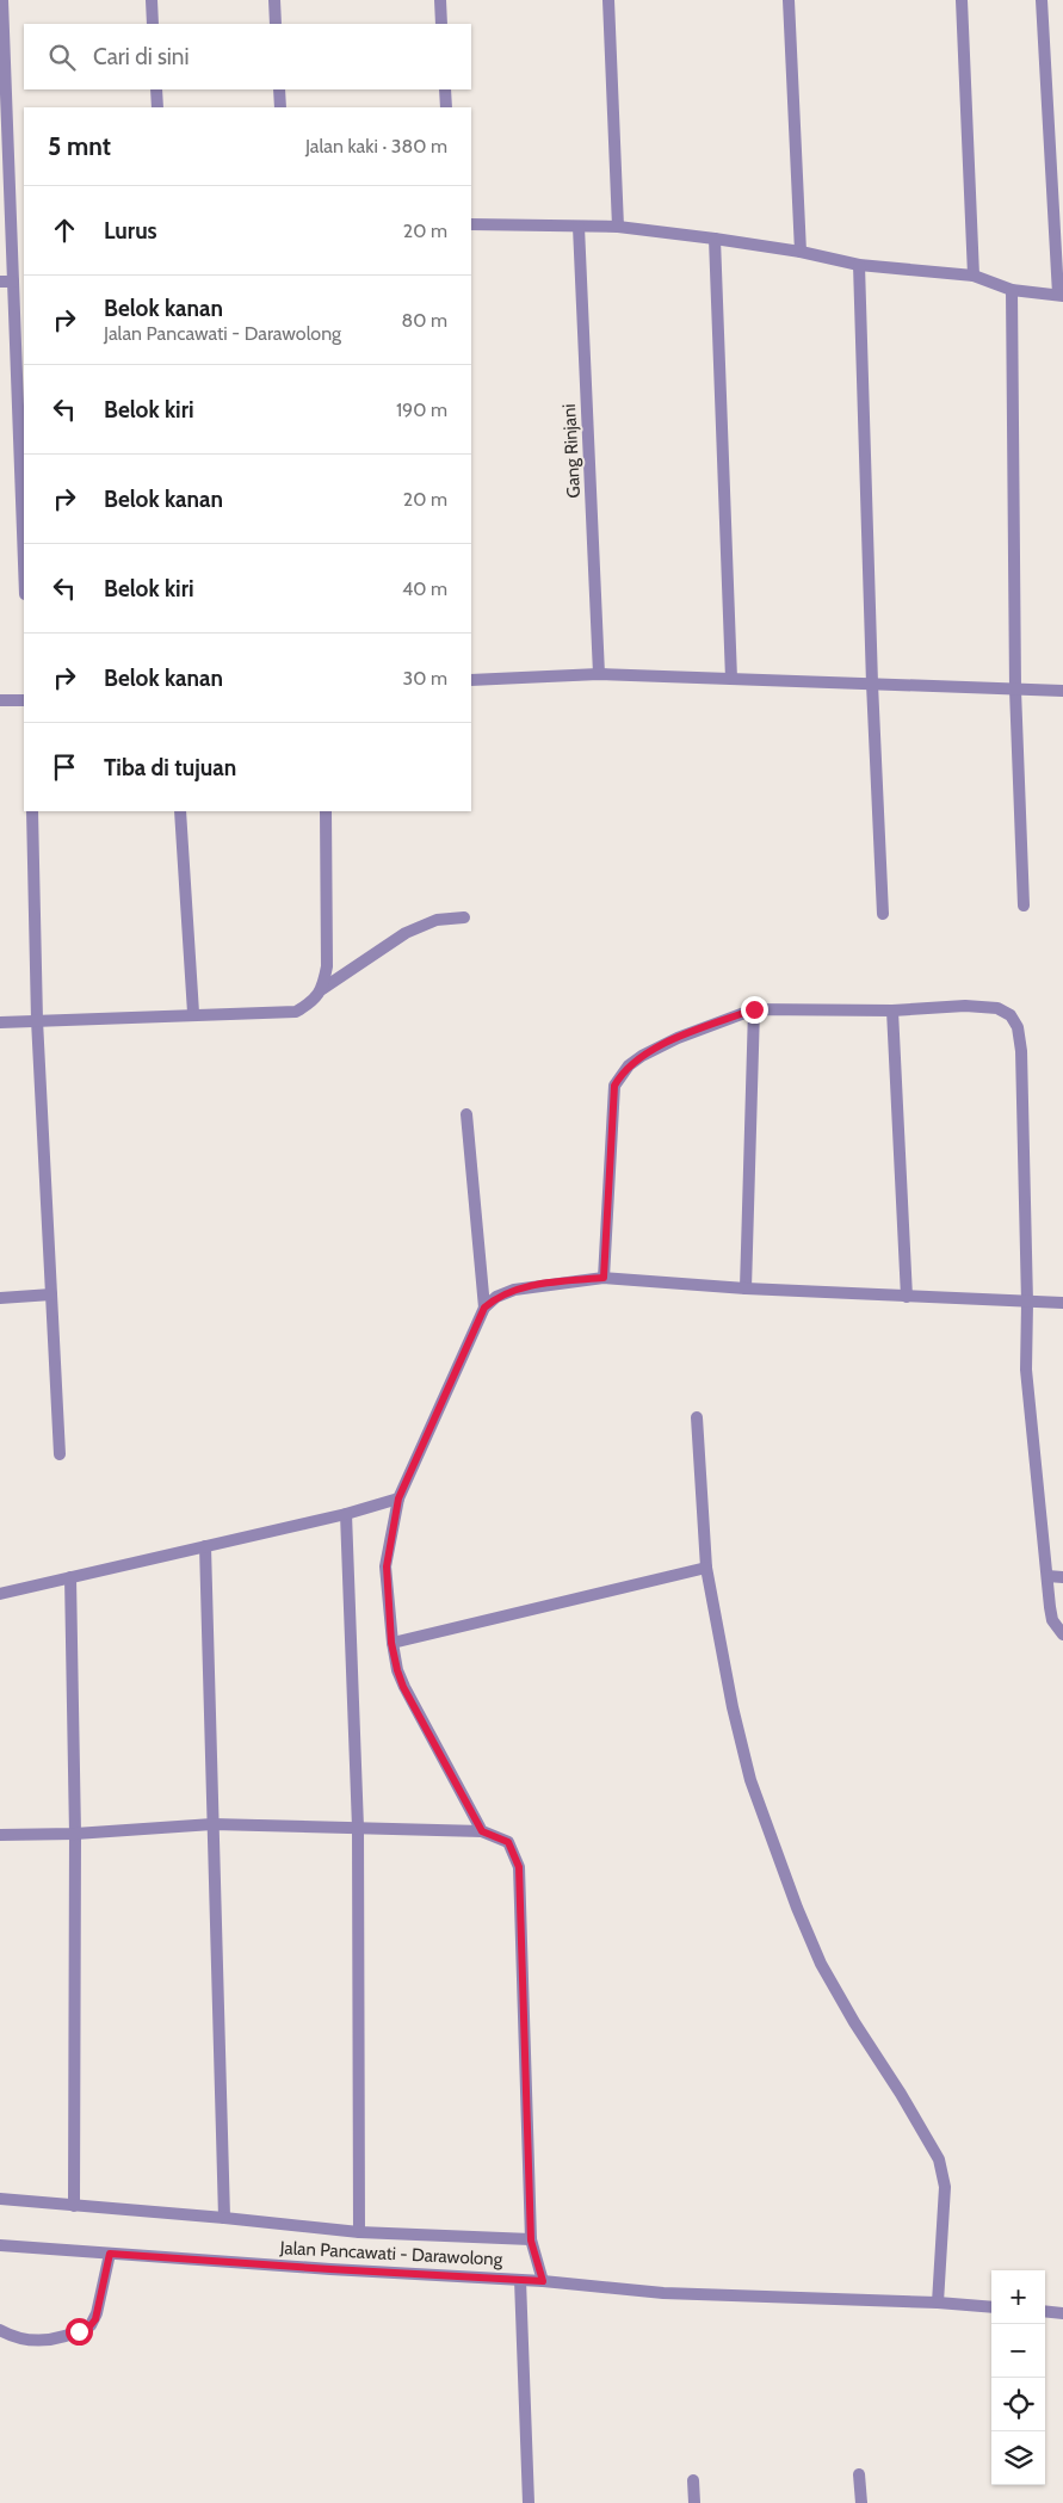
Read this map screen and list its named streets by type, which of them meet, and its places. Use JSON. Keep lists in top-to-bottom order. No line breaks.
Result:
{"streets":{"street":["Gang Rinjani","Jalan Pancawati - Darawolong"]},"page":{"search":"Cari di sini","heading":["5 mnt","Jalan kaki · 380 m"],"list":[["Lurus","20 m"],["Belok kanan","Jalan Pancawati - Darawolong","80 m"],["Belok kiri","190 m"],["Belok kanan","20 m"],["Belok kiri","40 m"],["Belok kanan","30 m"],"Tiba di tujuan"],"map_buttons":["+","−"]}}
